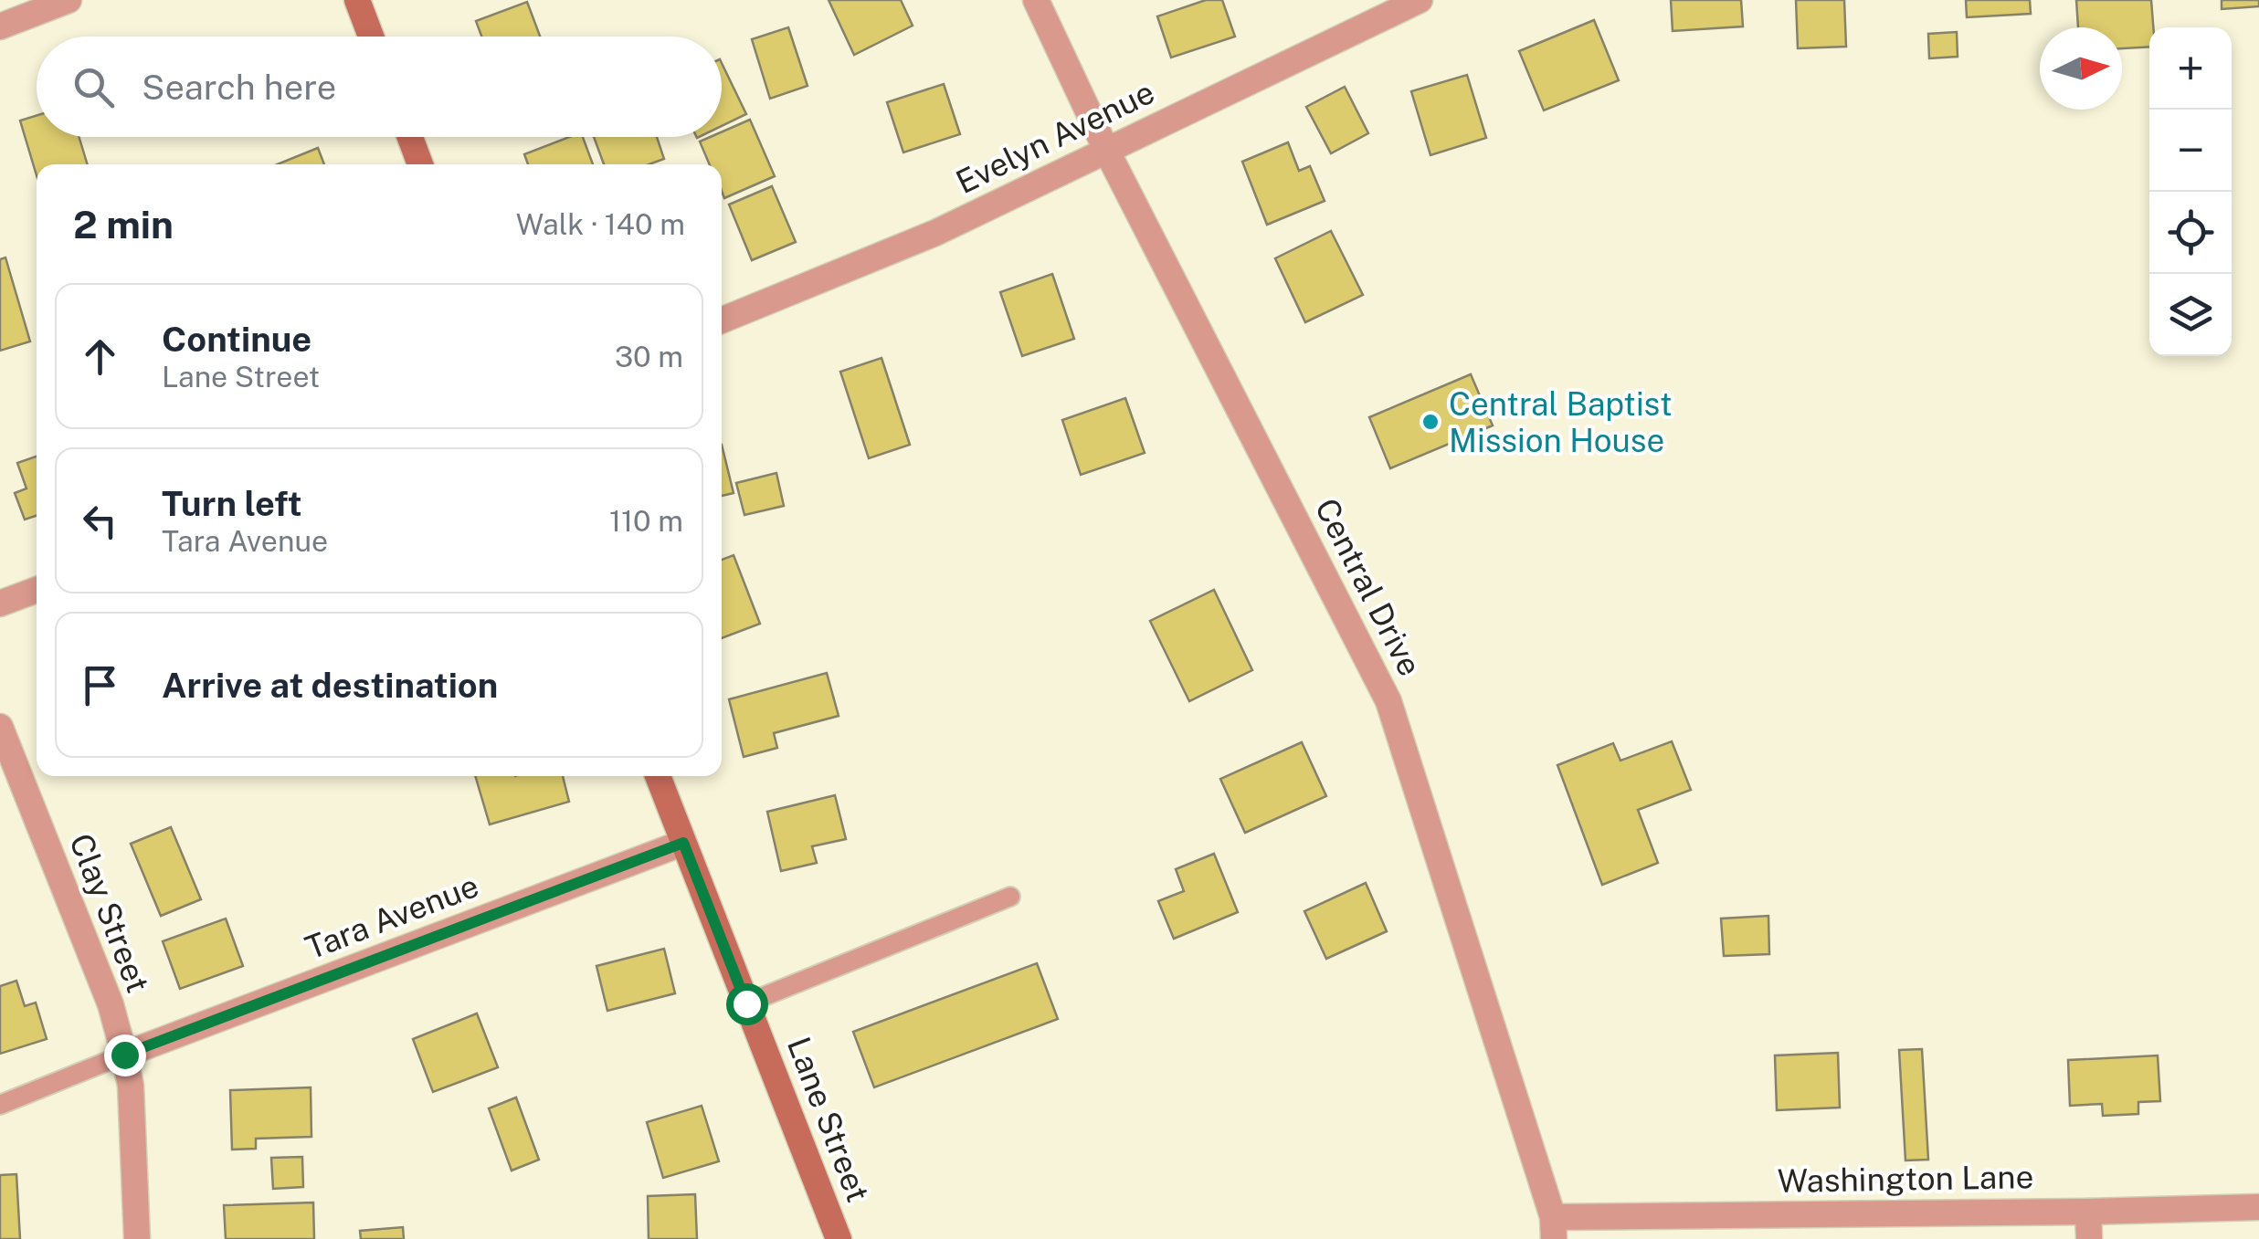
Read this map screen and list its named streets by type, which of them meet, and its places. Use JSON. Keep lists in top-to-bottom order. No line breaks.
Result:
{"streets":{"main road":["Lane Street"],"street":["Evelyn Avenue","Central Drive","Clay Street","Tara Avenue","Washington Lane"]},"crossings":[["Evelyn Avenue","Central Drive"],["Central Drive","Washington Lane"],["Clay Street","Tara Avenue"],["Tara Avenue","Lane Street"]],"places":["Central Baptist Mission House"],"north":"right","page":{"map_buttons":["+","−"],"search":"Search here","heading":["2 min","Walk · 140 m"],"list":[["Continue","Lane Street","30 m"],["Turn left","Tara Avenue","110 m"],"Arrive at destination"]}}
